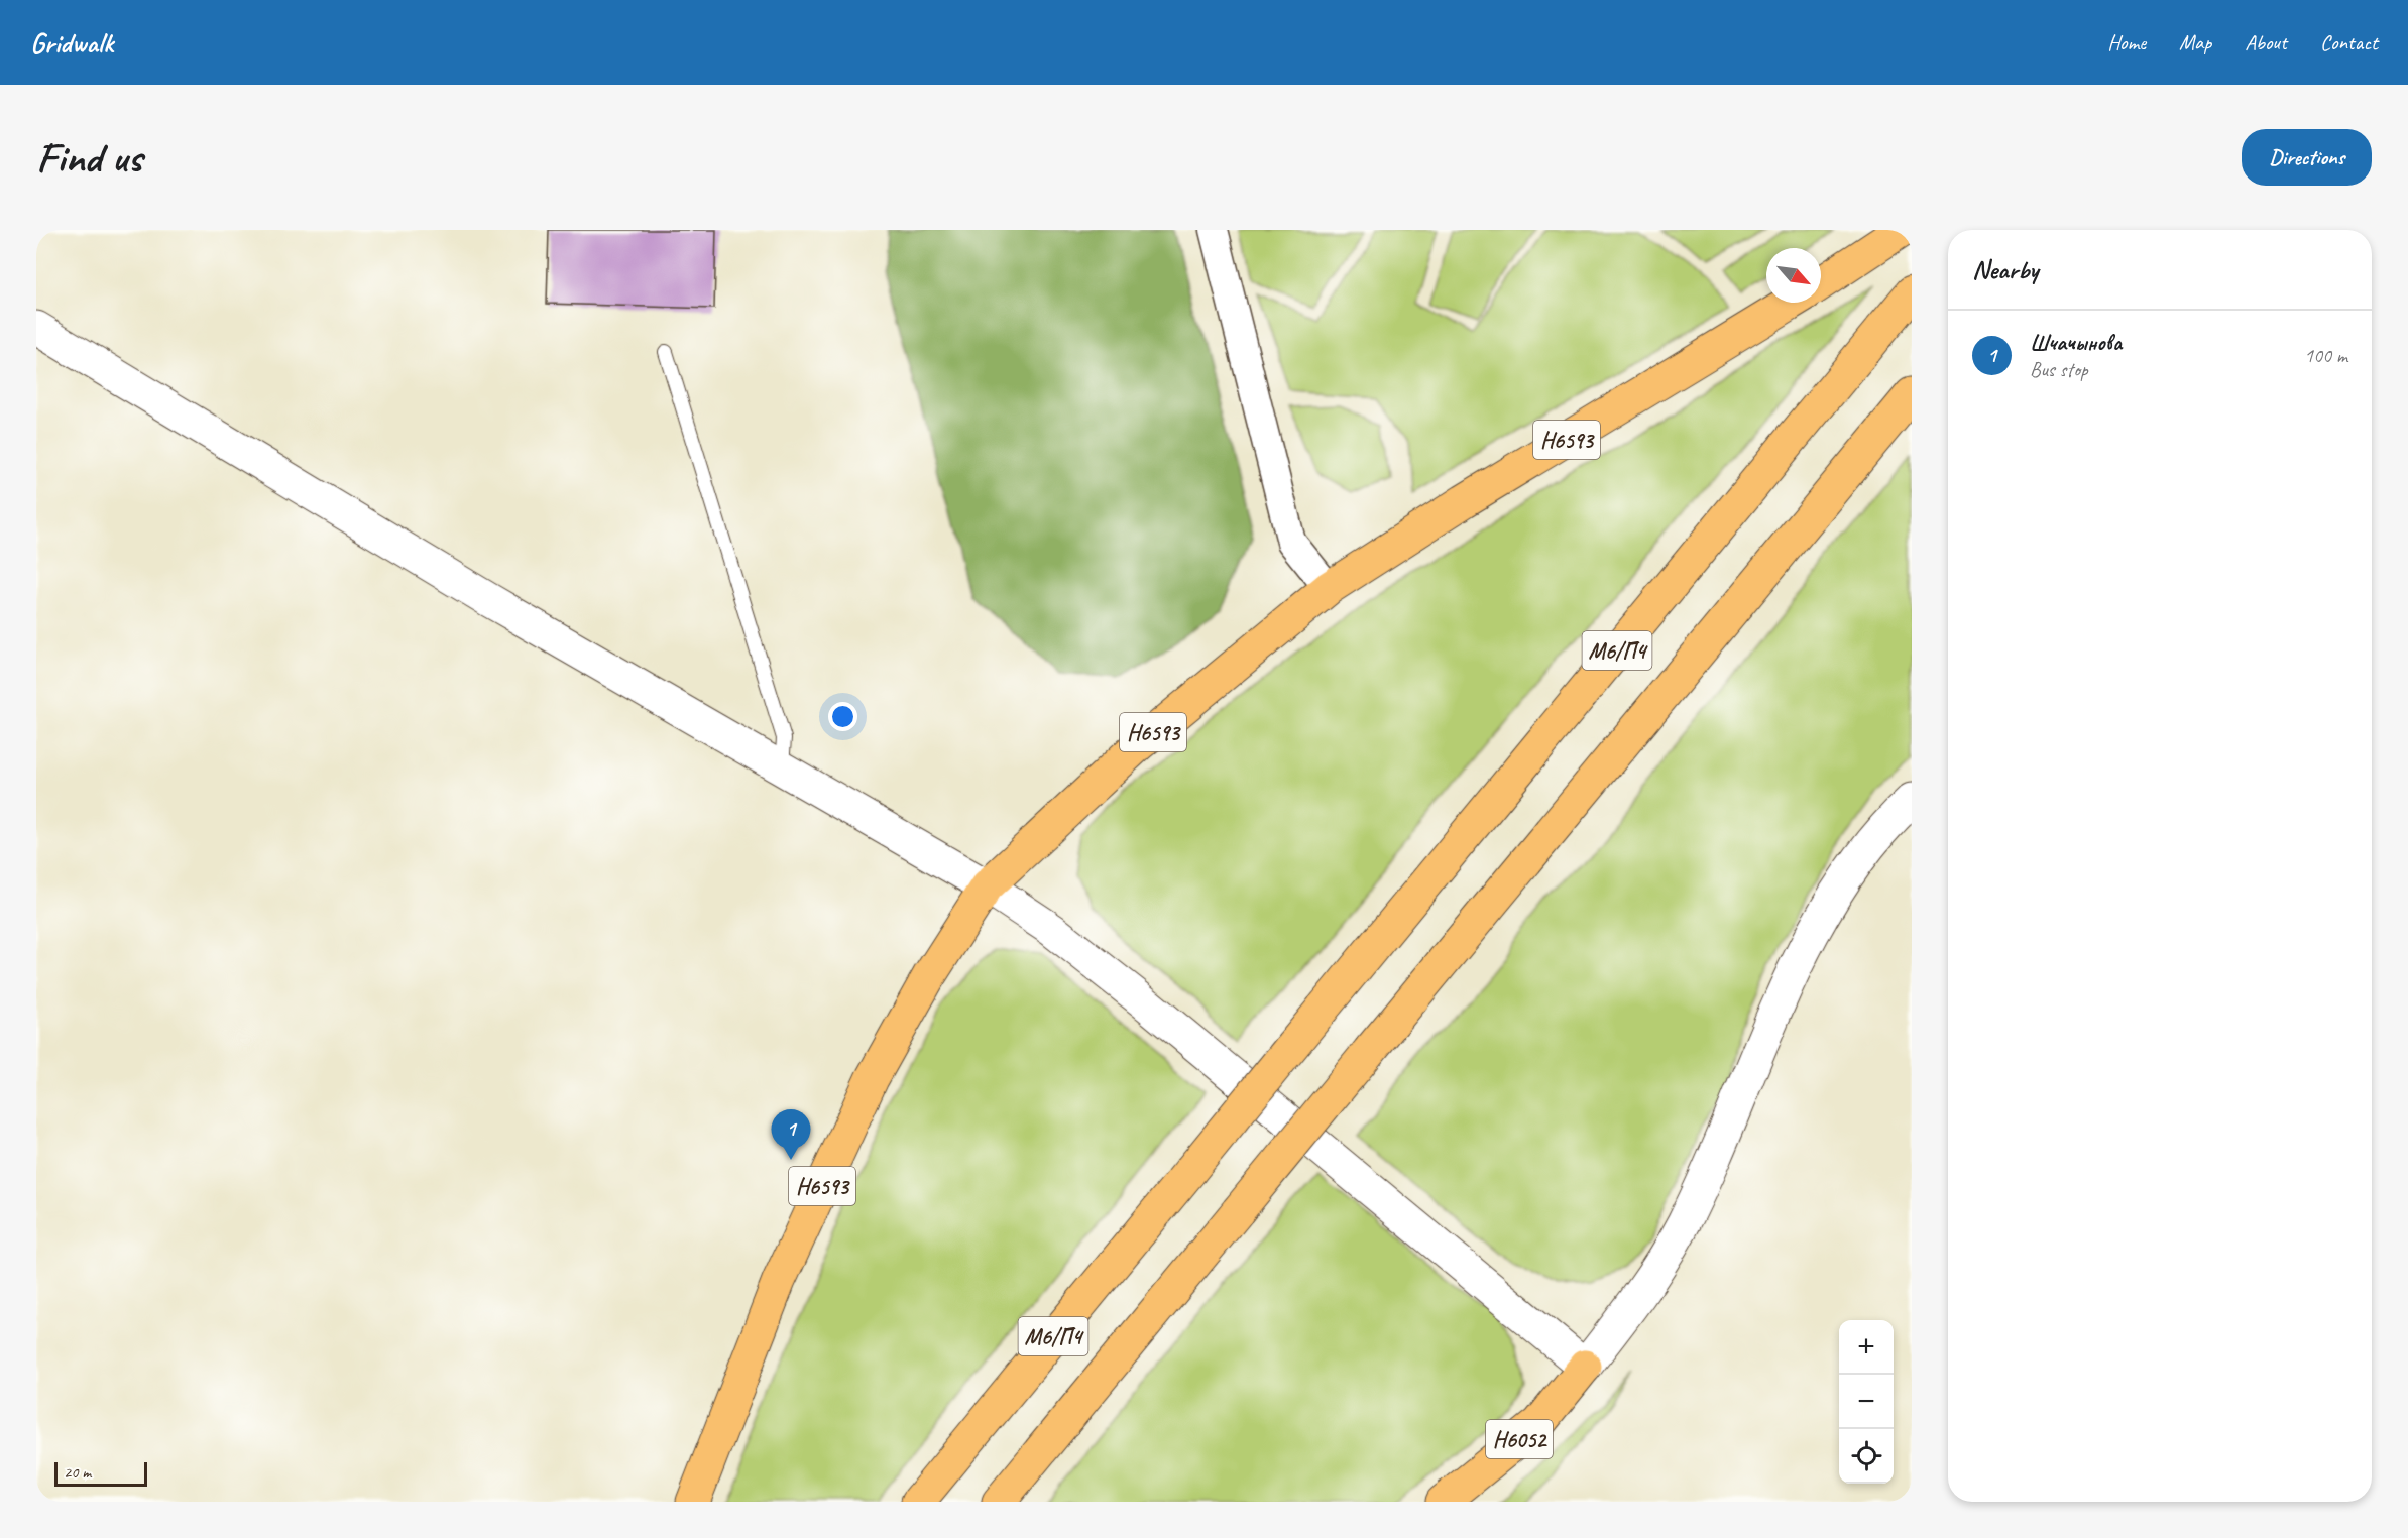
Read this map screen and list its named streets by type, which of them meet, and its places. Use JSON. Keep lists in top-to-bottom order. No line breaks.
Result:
{"streets":{"highway":["Н6593","М6/П4","Н6052"]},"scale_bar":"20 m","north":"bottom right","page":{"header":"Gridwalk","nav":["Home","Map","About","Contact"],"buttons":"Directions","title":"Find us","heading":"Nearby","list":[{"mark":"1","name":"Шчачынова","note":"Bus stop","value":"100 m"}],"pins":"1","map_buttons":["+","−"],"scale":"20 m"}}
